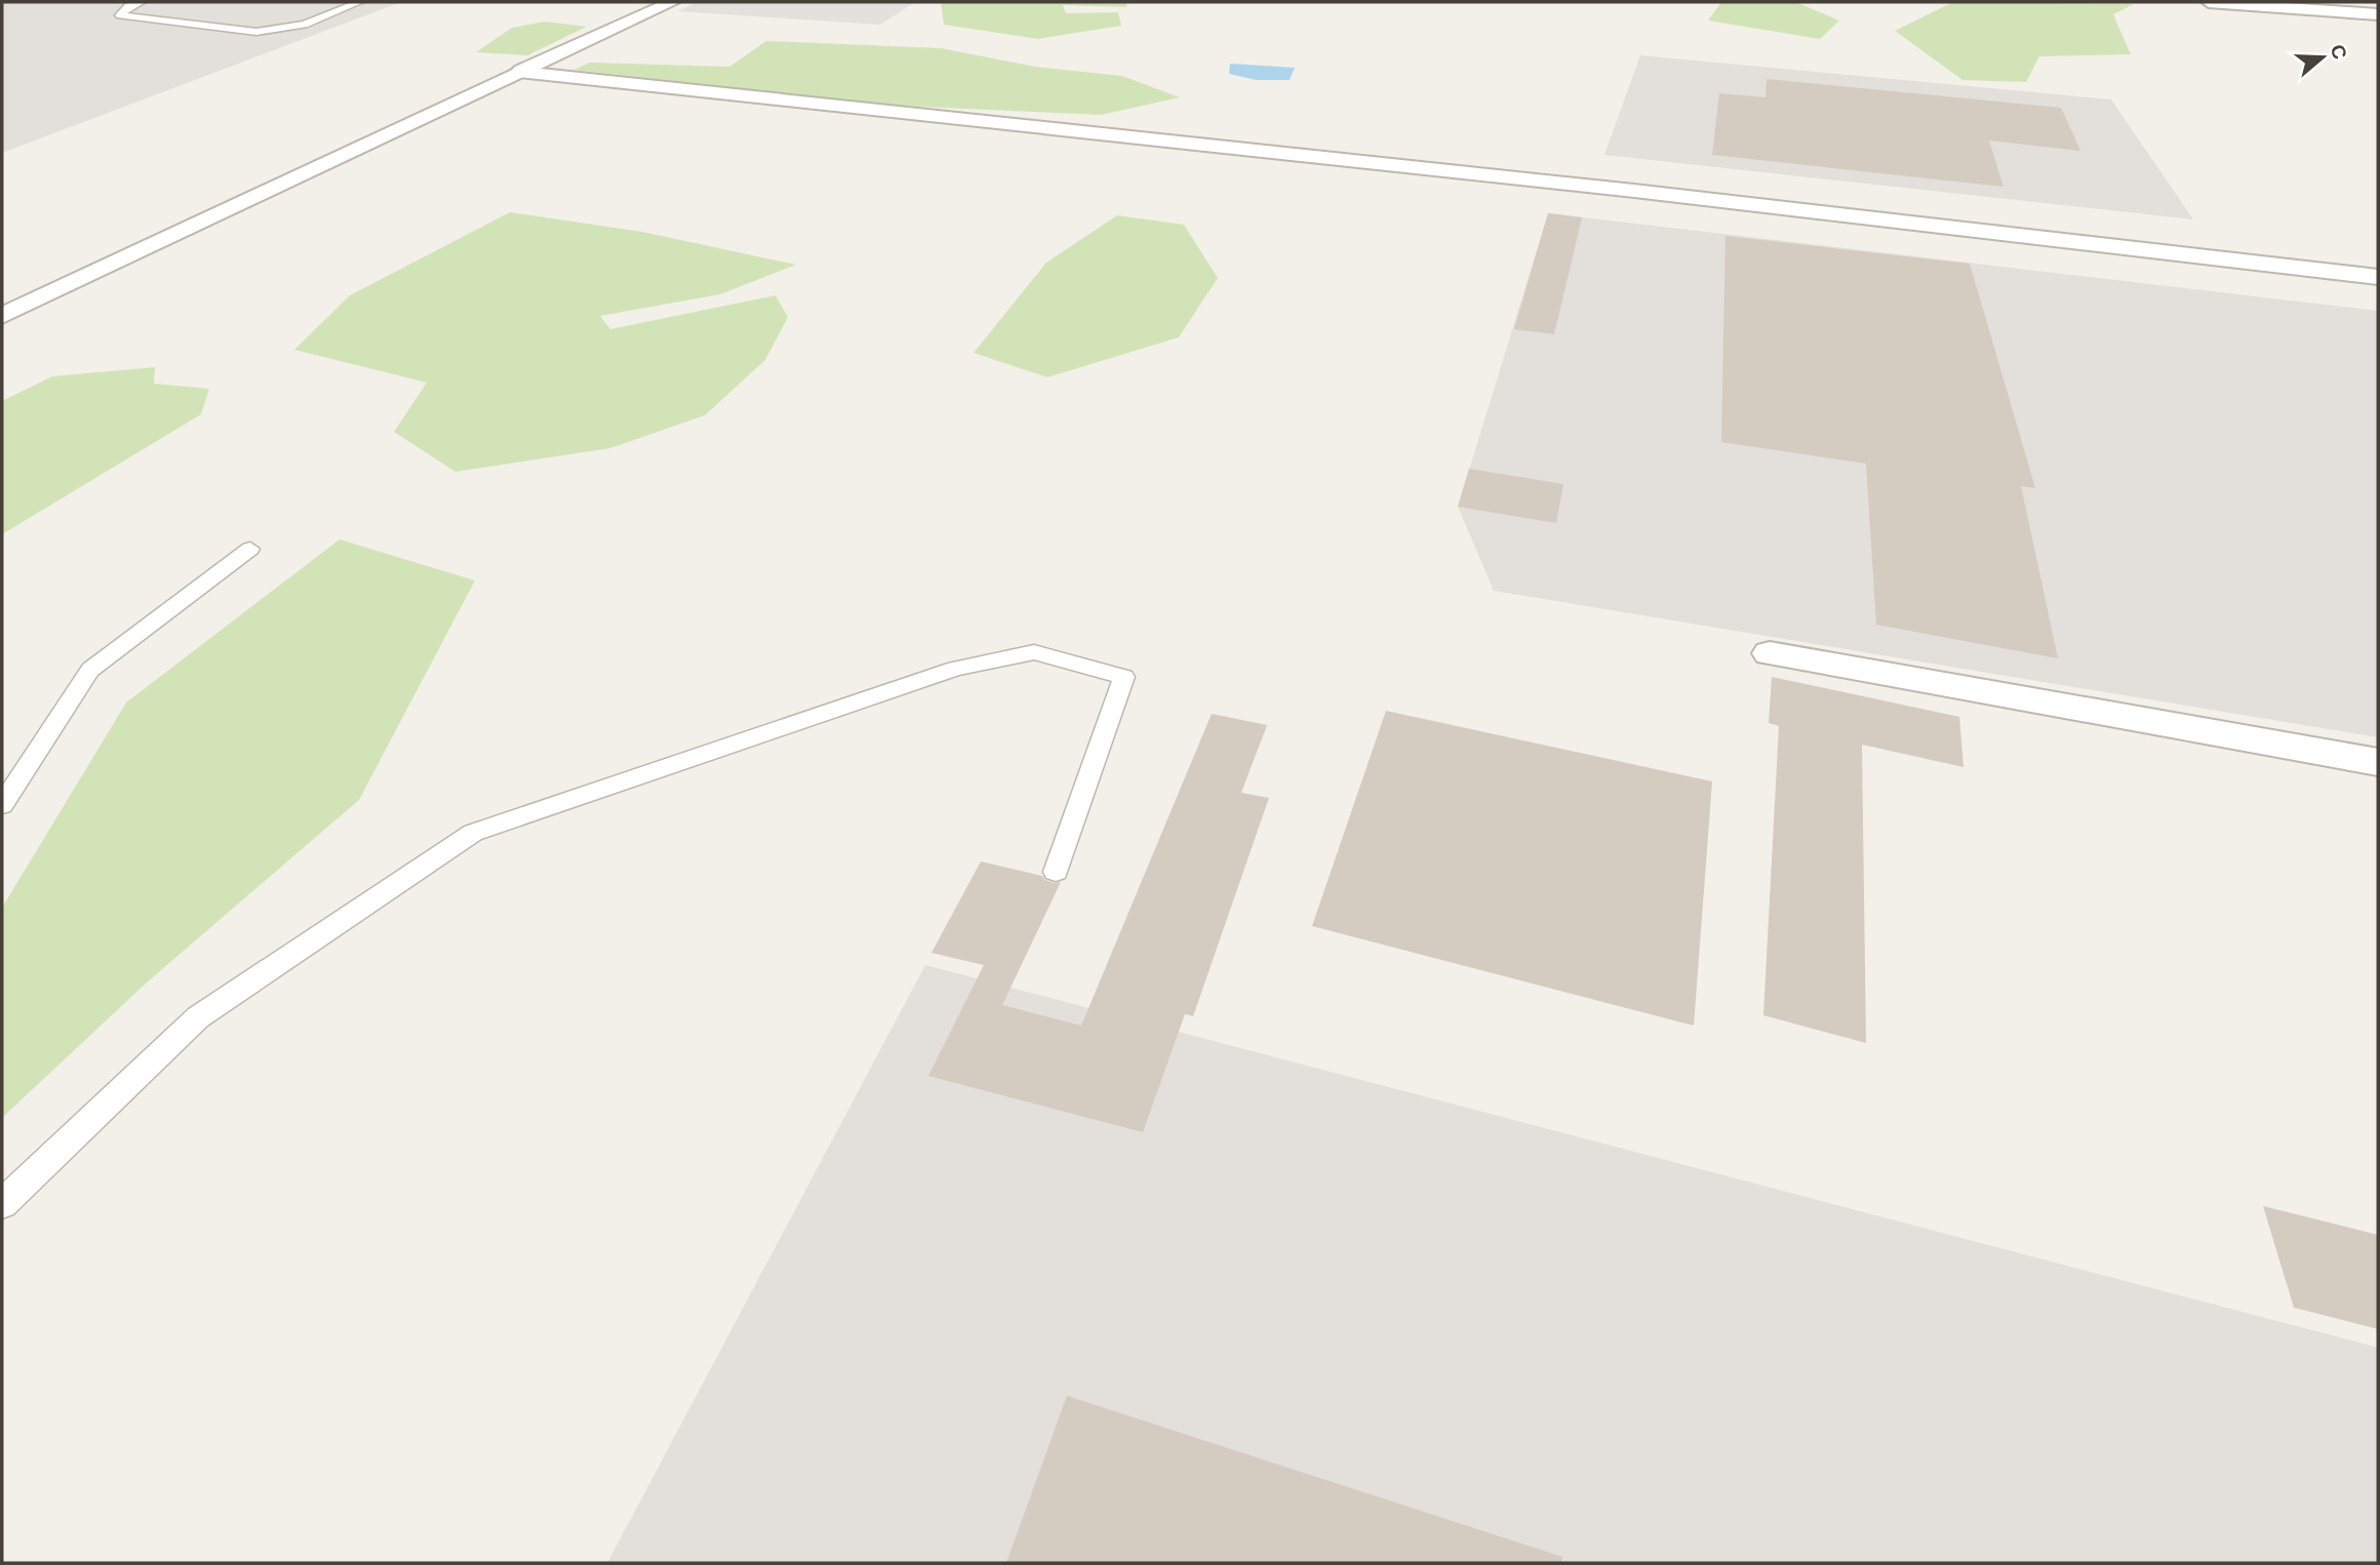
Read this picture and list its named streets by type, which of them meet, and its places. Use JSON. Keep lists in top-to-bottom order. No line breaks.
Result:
{"north":"right"}
